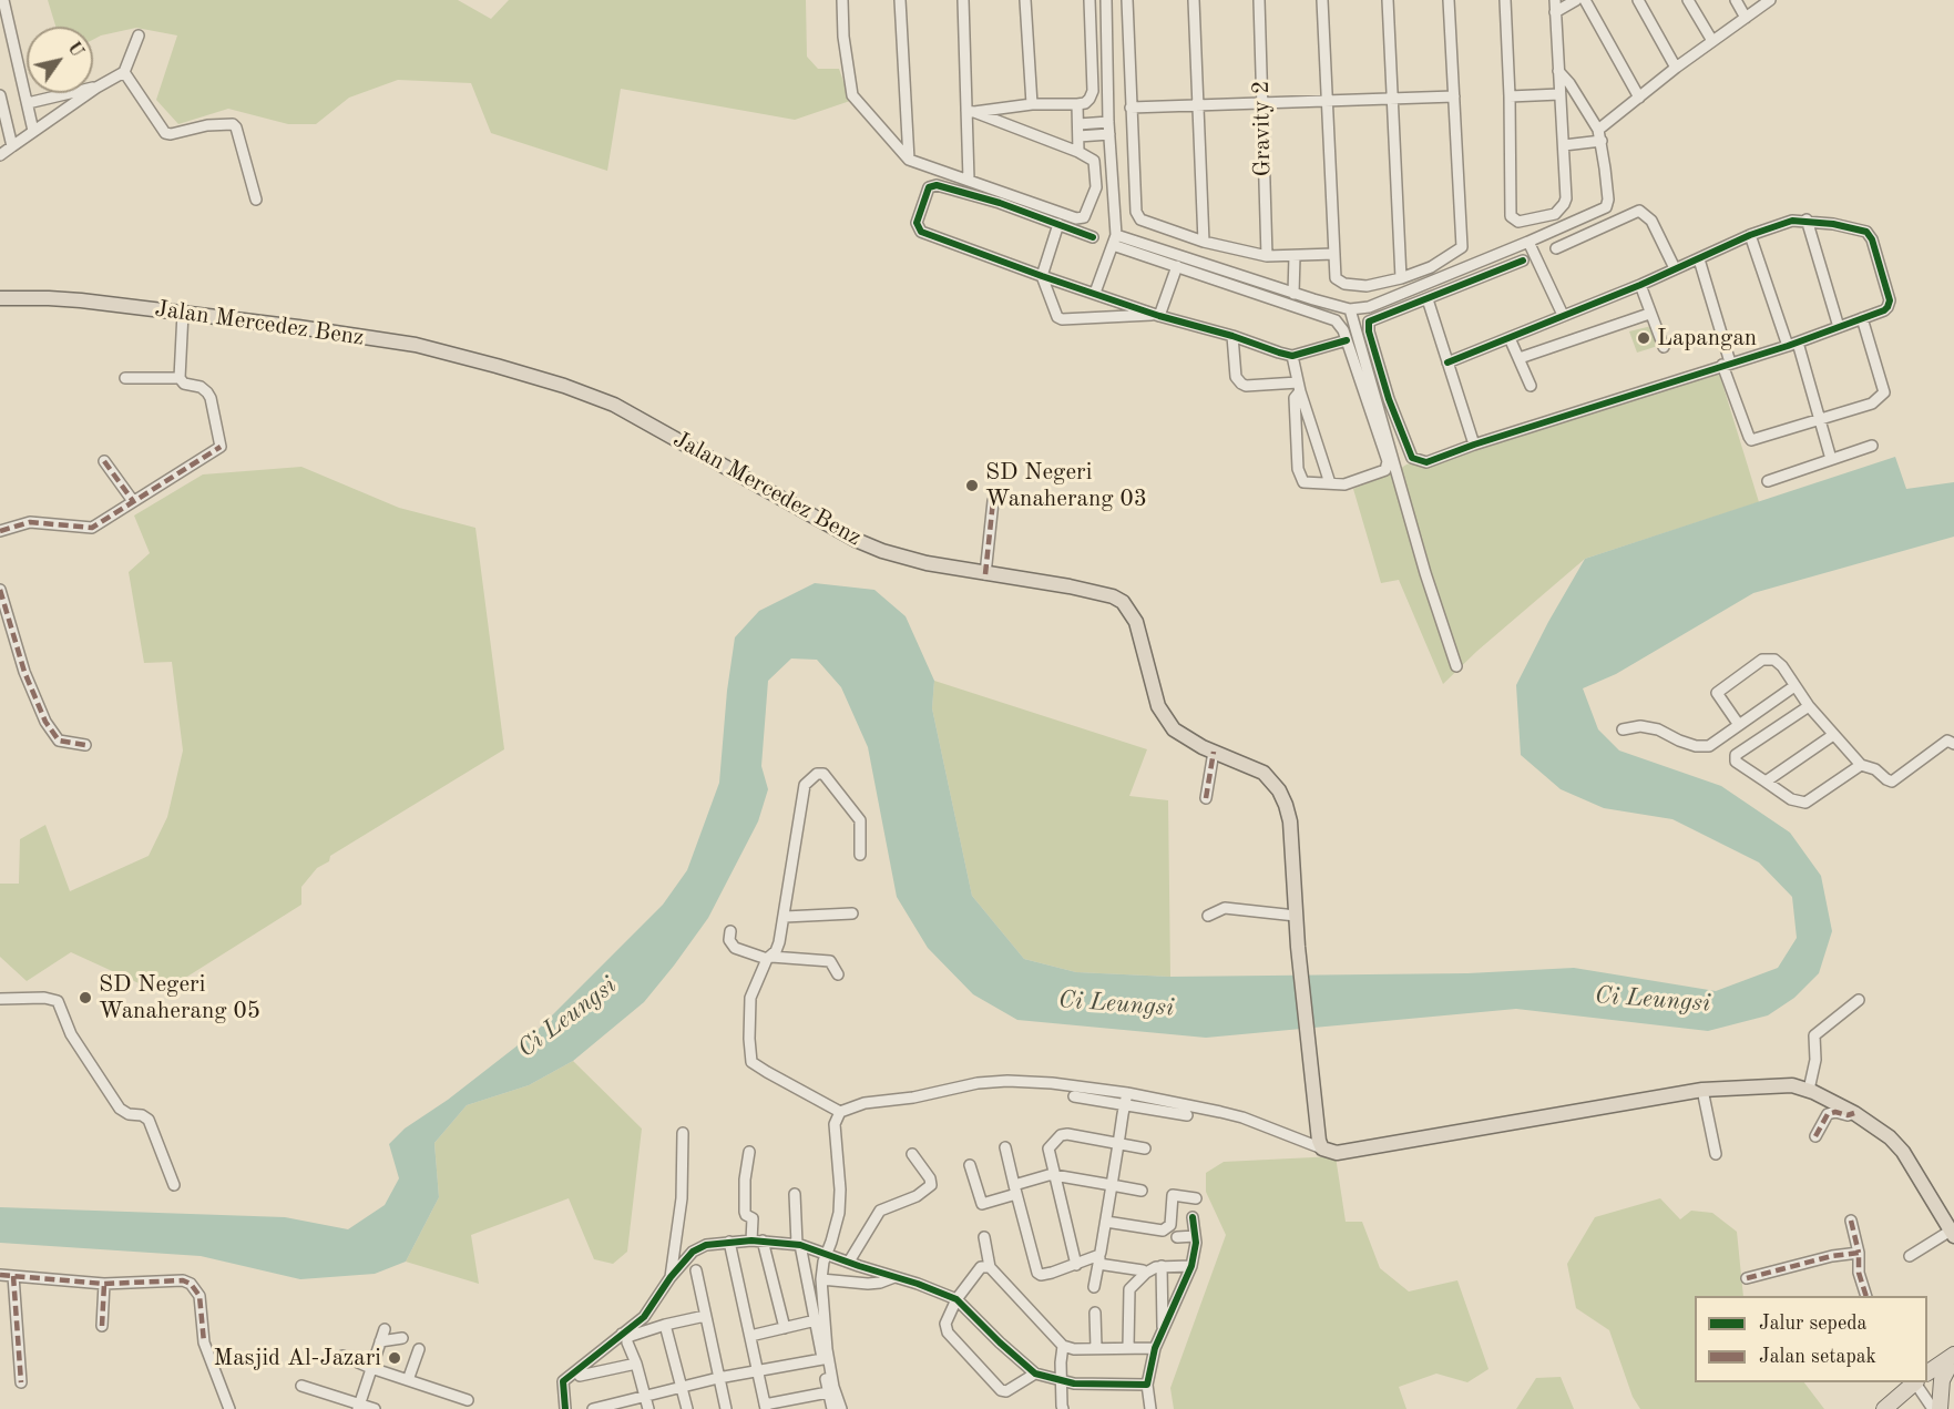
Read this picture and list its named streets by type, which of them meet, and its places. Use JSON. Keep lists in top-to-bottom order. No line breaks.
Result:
{"streets":{"main road":["Jalan Mercedez Benz"],"street":["Gravity 2"]},"water":["Ci Leungsi"],"places":["Lapangan","SD Negeri Wanaherang 03","SD Negeri Wanaherang 05","Masjid Al-Jazari"],"legend":["Jalur sepeda","Jalan setapak"],"north":"top right"}
